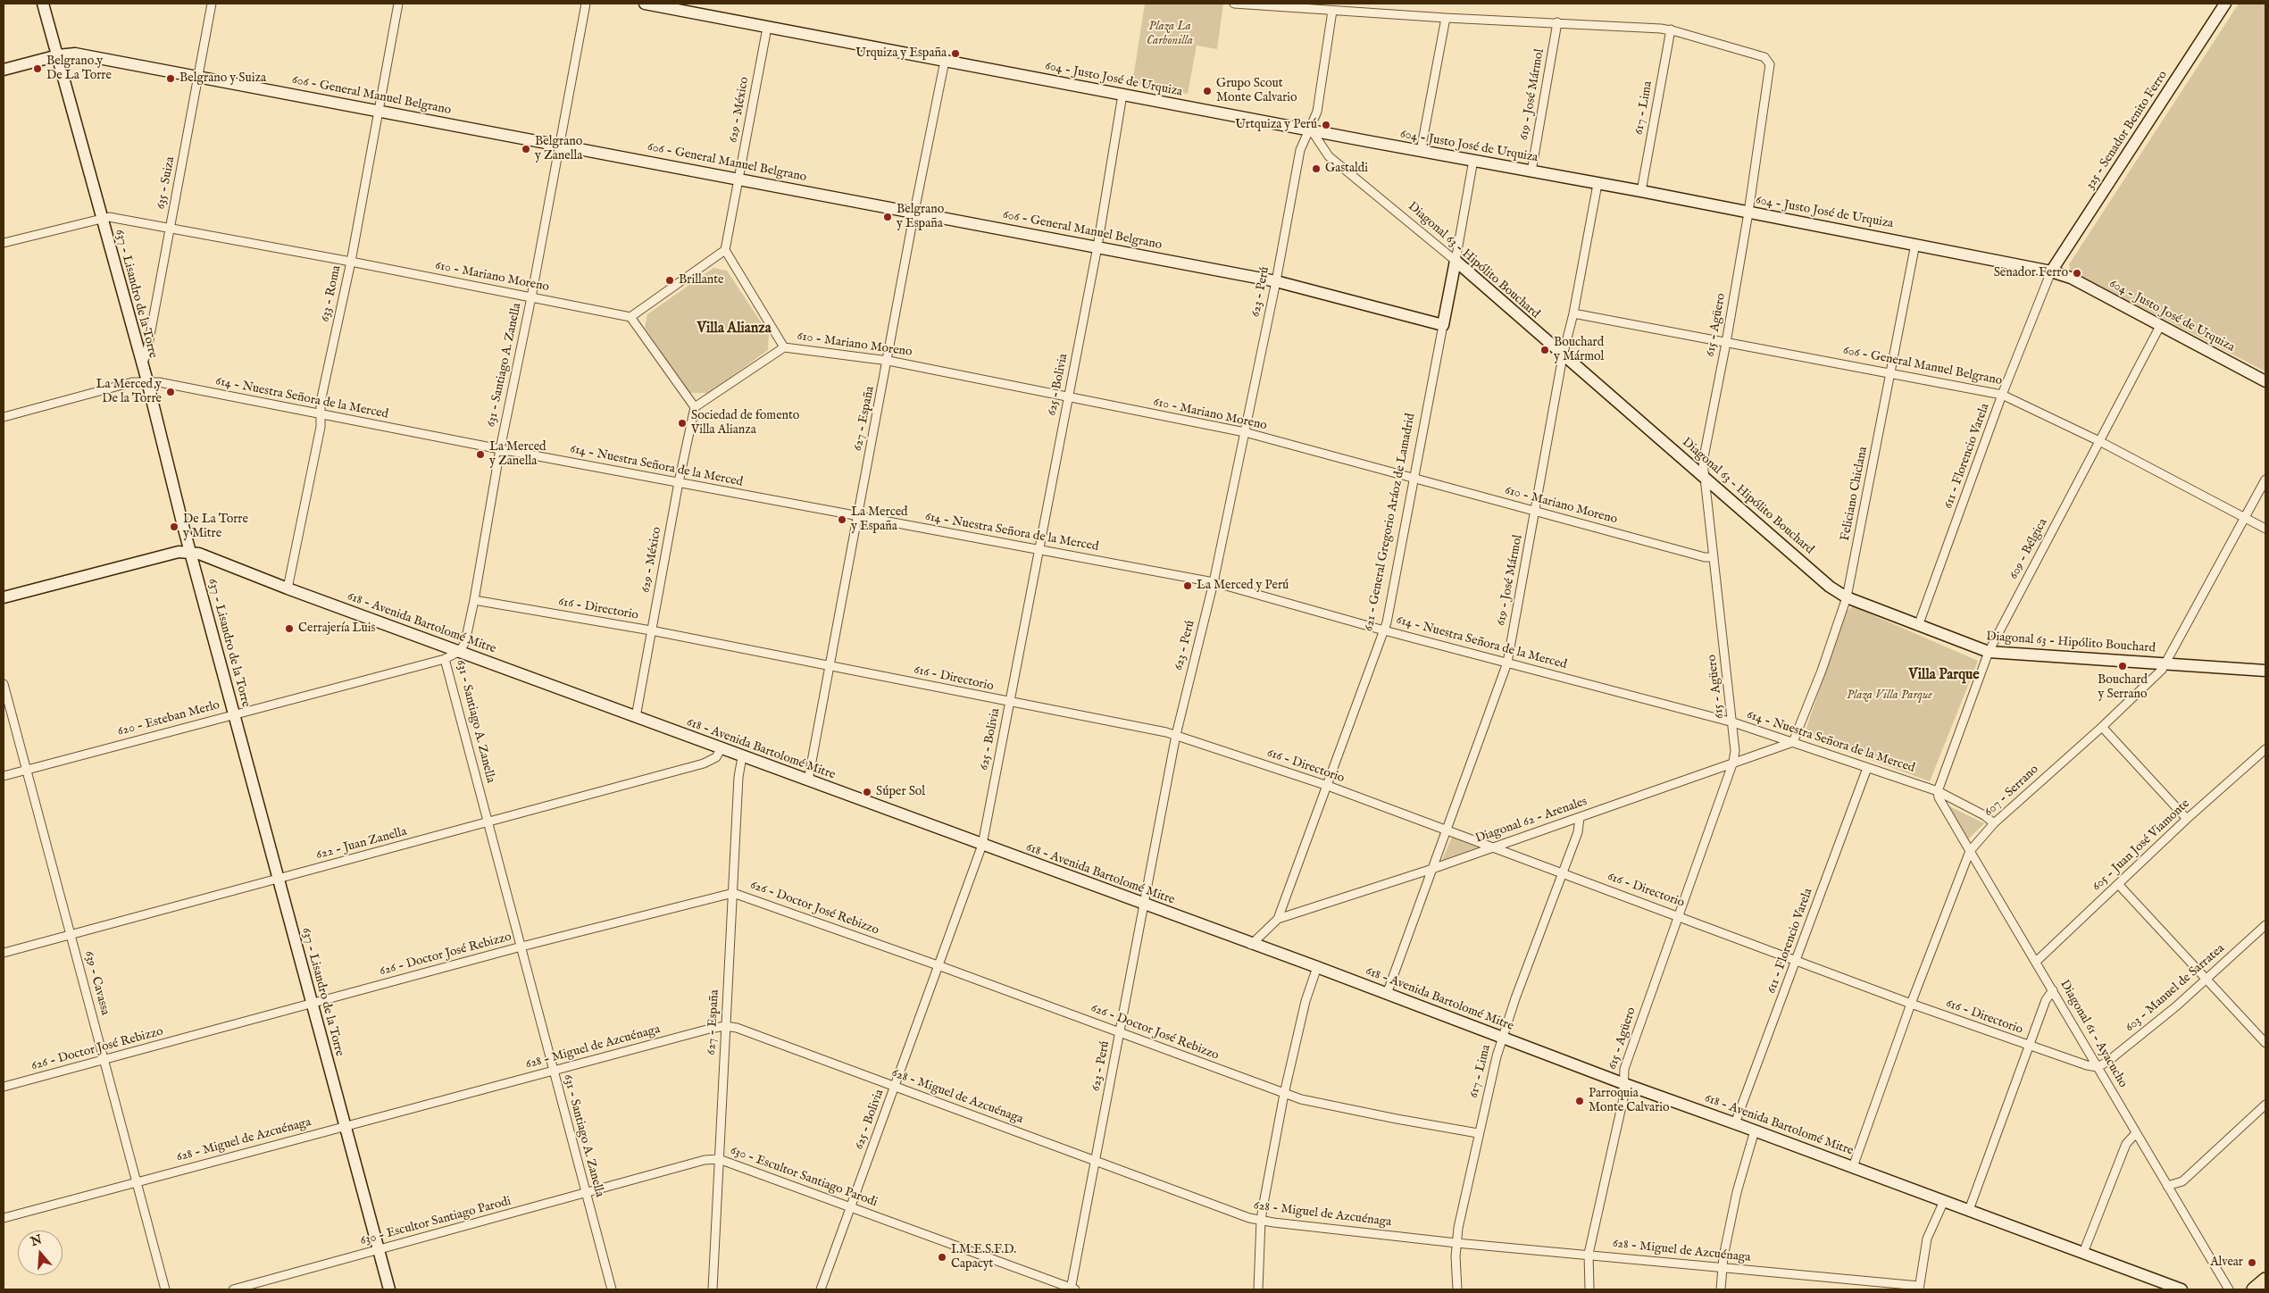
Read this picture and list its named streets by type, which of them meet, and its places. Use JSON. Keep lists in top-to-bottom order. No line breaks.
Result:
{"streets":{"main road":["604 - Justo José de Urquiza","606 - General Manuel Belgrano","325 - Senador Benito Ferro","Diagonal 63 - Hipólito Bouchard","637 - Lisandro de la Torre","621 - General Gregorio Aráoz de Lamadrid","618 - Avenida Bartolomé Mitre"],"street":["619 - José Mármol","617 - Lima","629 - México","635 - Suiza","610 - Mariano Moreno","623 - Perú","633 - Roma","615 - Agüero","631 - Santiago A. Zanella","625 - Bolivia","614 - Nuestra Señora de la Merced","627 - España","611 - Florencio Varela","Feliciano Chiclana","609 - Bélgica","616 - Directorio","620 - Esteban Merlo","607 - Serrano","Diagonal 62 - Arenales","622 - Juan Zanella","605 - Juan José Viamonte","626 - Doctor José Rebizzo","639 - Cavassa","603 - Manuel de Sarratea","Diagonal 61 - Ayacucho","628 - Miguel de Azcuénaga","630 - Escultor Santiago Parodi"]},"crossings":[["604 - Justo José de Urquiza","619 - José Mármol"],["604 - Justo José de Urquiza","617 - Lima"],["604 - Justo José de Urquiza","629 - México"],["604 - Justo José de Urquiza","325 - Senador Benito Ferro"],["604 - Justo José de Urquiza","Diagonal 63 - Hipólito Bouchard"],["604 - Justo José de Urquiza","623 - Perú"],["604 - Justo José de Urquiza","615 - Agüero"],["604 - Justo José de Urquiza","625 - Bolivia"],["604 - Justo José de Urquiza","627 - España"],["604 - Justo José de Urquiza","611 - Florencio Varela"],["604 - Justo José de Urquiza","Feliciano Chiclana"],["604 - Justo José de Urquiza","621 - General Gregorio Aráoz de Lamadrid"],["604 - Justo José de Urquiza","609 - Bélgica"],["619 - José Mármol","606 - General Manuel Belgrano"],["619 - José Mármol","Diagonal 63 - Hipólito Bouchard"],["619 - José Mármol","610 - Mariano Moreno"],["619 - José Mármol","614 - Nuestra Señora de la Merced"],["619 - José Mármol","616 - Directorio"],["619 - José Mármol","618 - Avenida Bartolomé Mitre"],["619 - José Mármol","Diagonal 62 - Arenales"],["606 - General Manuel Belgrano","629 - México"],["606 - General Manuel Belgrano","635 - Suiza"],["606 - General Manuel Belgrano","623 - Perú"],["606 - General Manuel Belgrano","637 - Lisandro de la Torre"],["606 - General Manuel Belgrano","633 - Roma"],["606 - General Manuel Belgrano","615 - Agüero"],["606 - General Manuel Belgrano","631 - Santiago A. Zanella"],["606 - General Manuel Belgrano","625 - Bolivia"],["606 - General Manuel Belgrano","627 - España"],["606 - General Manuel Belgrano","611 - Florencio Varela"],["606 - General Manuel Belgrano","Feliciano Chiclana"],["606 - General Manuel Belgrano","621 - General Gregorio Aráoz de Lamadrid"],["606 - General Manuel Belgrano","609 - Bélgica"],["606 - General Manuel Belgrano","607 - Serrano"],["617 - Lima","615 - Agüero"],["617 - Lima","616 - Directorio"],["617 - Lima","618 - Avenida Bartolomé Mitre"],["617 - Lima","Diagonal 62 - Arenales"],["617 - Lima","626 - Doctor José Rebizzo"],["617 - Lima","628 - Miguel de Azcuénaga"],["629 - México","610 - Mariano Moreno"],["629 - México","614 - Nuestra Señora de la Merced"],["629 - México","616 - Directorio"],["629 - México","618 - Avenida Bartolomé Mitre"],["325 - Senador Benito Ferro","611 - Florencio Varela"],["635 - Suiza","610 - Mariano Moreno"],["635 - Suiza","637 - Lisandro de la Torre"],["Diagonal 63 - Hipólito Bouchard","623 - Perú"],["Diagonal 63 - Hipólito Bouchard","615 - Agüero"],["Diagonal 63 - Hipólito Bouchard","611 - Florencio Varela"],["Diagonal 63 - Hipólito Bouchard","Feliciano Chiclana"],["Diagonal 63 - Hipólito Bouchard","621 - General Gregorio Aráoz de Lamadrid"],["Diagonal 63 - Hipólito Bouchard","609 - Bélgica"],["Diagonal 63 - Hipólito Bouchard","607 - Serrano"],["610 - Mariano Moreno","623 - Perú"],["610 - Mariano Moreno","637 - Lisandro de la Torre"],["610 - Mariano Moreno","633 - Roma"],["610 - Mariano Moreno","615 - Agüero"],["610 - Mariano Moreno","631 - Santiago A. Zanella"],["610 - Mariano Moreno","625 - Bolivia"],["610 - Mariano Moreno","627 - España"],["610 - Mariano Moreno","621 - General Gregorio Aráoz de Lamadrid"],["623 - Perú","614 - Nuestra Señora de la Merced"],["623 - Perú","616 - Directorio"],["623 - Perú","618 - Avenida Bartolomé Mitre"],["623 - Perú","626 - Doctor José Rebizzo"],["623 - Perú","628 - Miguel de Azcuénaga"],["623 - Perú","630 - Escultor Santiago Parodi"],["637 - Lisandro de la Torre","614 - Nuestra Señora de la Merced"],["637 - Lisandro de la Torre","618 - Avenida Bartolomé Mitre"],["637 - Lisandro de la Torre","620 - Esteban Merlo"],["637 - Lisandro de la Torre","622 - Juan Zanella"],["637 - Lisandro de la Torre","626 - Doctor José Rebizzo"],["637 - Lisandro de la Torre","628 - Miguel de Azcuénaga"],["637 - Lisandro de la Torre","630 - Escultor Santiago Parodi"],["633 - Roma","614 - Nuestra Señora de la Merced"],["633 - Roma","618 - Avenida Bartolomé Mitre"],["615 - Agüero","614 - Nuestra Señora de la Merced"],["615 - Agüero","616 - Directorio"],["615 - Agüero","618 - Avenida Bartolomé Mitre"],["615 - Agüero","Diagonal 62 - Arenales"],["615 - Agüero","628 - Miguel de Azcuénaga"],["631 - Santiago A. Zanella","614 - Nuestra Señora de la Merced"],["631 - Santiago A. Zanella","616 - Directorio"],["631 - Santiago A. Zanella","618 - Avenida Bartolomé Mitre"],["631 - Santiago A. Zanella","620 - Esteban Merlo"],["631 - Santiago A. Zanella","622 - Juan Zanella"],["631 - Santiago A. Zanella","626 - Doctor José Rebizzo"],["631 - Santiago A. Zanella","628 - Miguel de Azcuénaga"],["631 - Santiago A. Zanella","630 - Escultor Santiago Parodi"],["625 - Bolivia","614 - Nuestra Señora de la Merced"],["625 - Bolivia","616 - Directorio"],["625 - Bolivia","618 - Avenida Bartolomé Mitre"],["625 - Bolivia","626 - Doctor José Rebizzo"],["625 - Bolivia","628 - Miguel de Azcuénaga"],["625 - Bolivia","630 - Escultor Santiago Parodi"],["614 - Nuestra Señora de la Merced","627 - España"],["614 - Nuestra Señora de la Merced","611 - Florencio Varela"],["614 - Nuestra Señora de la Merced","Feliciano Chiclana"],["614 - Nuestra Señora de la Merced","621 - General Gregorio Aráoz de Lamadrid"],["614 - Nuestra Señora de la Merced","609 - Bélgica"],["614 - Nuestra Señora de la Merced","607 - Serrano"],["614 - Nuestra Señora de la Merced","Diagonal 62 - Arenales"],["614 - Nuestra Señora de la Merced","Diagonal 61 - Ayacucho"],["627 - España","616 - Directorio"],["627 - España","618 - Avenida Bartolomé Mitre"],["627 - España","626 - Doctor José Rebizzo"],["627 - España","628 - Miguel de Azcuénaga"],["627 - España","630 - Escultor Santiago Parodi"],["611 - Florencio Varela","616 - Directorio"],["611 - Florencio Varela","618 - Avenida Bartolomé Mitre"],["Feliciano Chiclana","Diagonal 62 - Arenales"],["621 - General Gregorio Aráoz de Lamadrid","616 - Directorio"],["621 - General Gregorio Aráoz de Lamadrid","618 - Avenida Bartolomé Mitre"],["621 - General Gregorio Aráoz de Lamadrid","Diagonal 62 - Arenales"],["609 - Bélgica","Diagonal 61 - Ayacucho"],["616 - Directorio","607 - Serrano"],["616 - Directorio","Diagonal 62 - Arenales"],["616 - Directorio","603 - Manuel de Sarratea"],["616 - Directorio","Diagonal 61 - Ayacucho"],["618 - Avenida Bartolomé Mitre","607 - Serrano"],["618 - Avenida Bartolomé Mitre","622 - Juan Zanella"],["620 - Esteban Merlo","639 - Cavassa"],["607 - Serrano","Diagonal 61 - Ayacucho"],["622 - Juan Zanella","639 - Cavassa"],["605 - Juan José Viamonte","Diagonal 61 - Ayacucho"],["626 - Doctor José Rebizzo","639 - Cavassa"],["639 - Cavassa","628 - Miguel de Azcuénaga"],["603 - Manuel de Sarratea","Diagonal 61 - Ayacucho"]],"districts":["Villa Alianza","Villa Parque"],"parks":["Plaza La Carbonilla","Plaza Villa Parque"],"places":["Urquiza y España","Belgrano y De La Torre","Belgrano y Suiza","Grupo Scout Monte Calvario","Urtquiza y Perú","Belgrano y Zanella","Gastaldi","Belgrano y España","Senador Ferro","Brillante","Bouchard y Mármol","La Merced y De la Torre","Sociedad de fomento Villa Alianza","La Merced y Zanella","La Merced y España","De La Torre y Mitre","La Merced y Perú","Cerrajería Luis","Bouchard y Serrano","Súper Sol","Parroquia Monte Calvario","I.M.E.S.F.D. Capacyt","Alvear"],"north":"top"}
